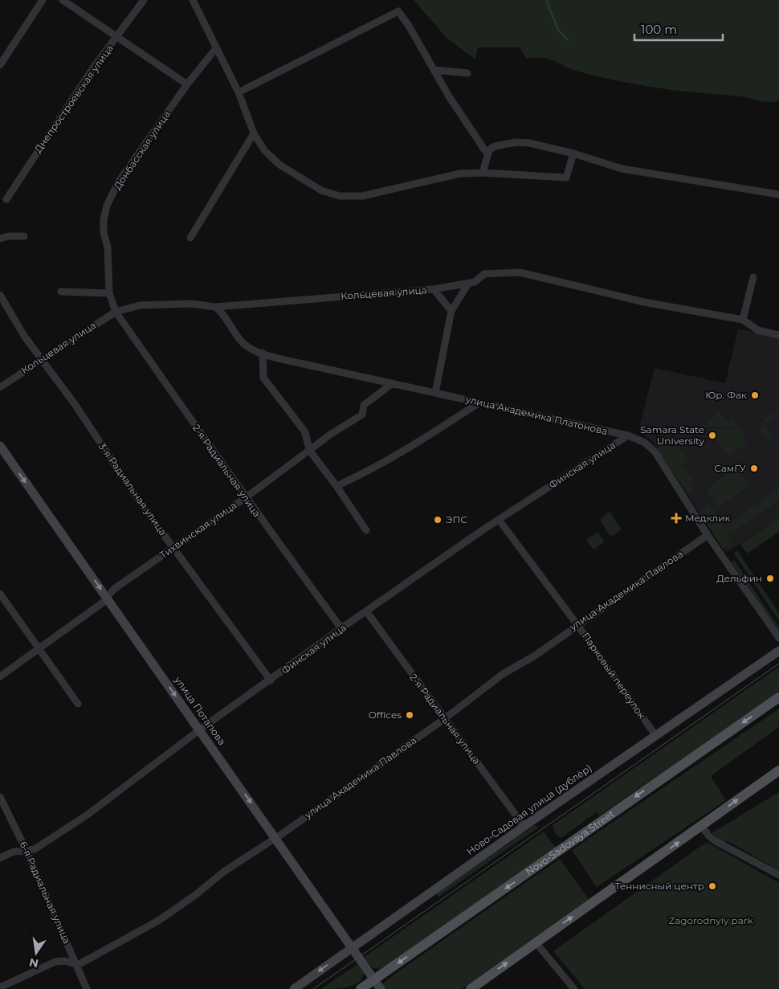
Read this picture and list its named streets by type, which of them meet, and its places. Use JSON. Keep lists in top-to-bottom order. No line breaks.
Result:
{"streets":{"main road":["Novo-Sadovaya Street"],"street":["Днепростроевская улица","Донбасская улица","Кольцевая улица","улица Академика Платонова","Финская улица","2-я Радиальная улица","3-я Радиальная улица","Тихвинская улица","улица Академика Павлова","Парковый переулок","улица Потапова","Ново-Садовая улица (дублёр)","6-я Радиальная улица"]},"crossings":[["Донбасская улица","Кольцевая улица"],["Донбасская улица","2-я Радиальная улица"],["Кольцевая улица","улица Академика Платонова"],["Кольцевая улица","2-я Радиальная улица"],["Кольцевая улица","3-я Радиальная улица"],["улица Академика Платонова","Финская улица"],["улица Академика Платонова","Тихвинская улица"],["улица Академика Платонова","улица Академика Павлова"],["Финская улица","2-я Радиальная улица"],["Финская улица","3-я Радиальная улица"],["Финская улица","Парковый переулок"],["Финская улица","улица Потапова"],["Финская улица","6-я Радиальная улица"],["2-я Радиальная улица","Тихвинская улица"],["2-я Радиальная улица","улица Академика Павлова"],["2-я Радиальная улица","Ново-Садовая улица (дублёр)"],["3-я Радиальная улица","Тихвинская улица"],["Тихвинская улица","улица Потапова"],["улица Академика Павлова","Парковый переулок"],["улица Академика Павлова","улица Потапова"],["улица Академика Павлова","6-я Радиальная улица"],["Парковый переулок","Ново-Садовая улица (дублёр)"],["улица Потапова","Ново-Садовая улица (дублёр)"],["улица Потапова","Novo-Sadovaya Street"]],"one_way":["улица Потапова"],"parks":["Zagorodnyiy park"],"places":{"other":["Юр. Фак","Samara State University","СамГУ","ЭПС","Дельфин","Offices","Теннисный центр"],"health":["Медклик"]},"scale_bar":"100 m","north":"bottom"}
